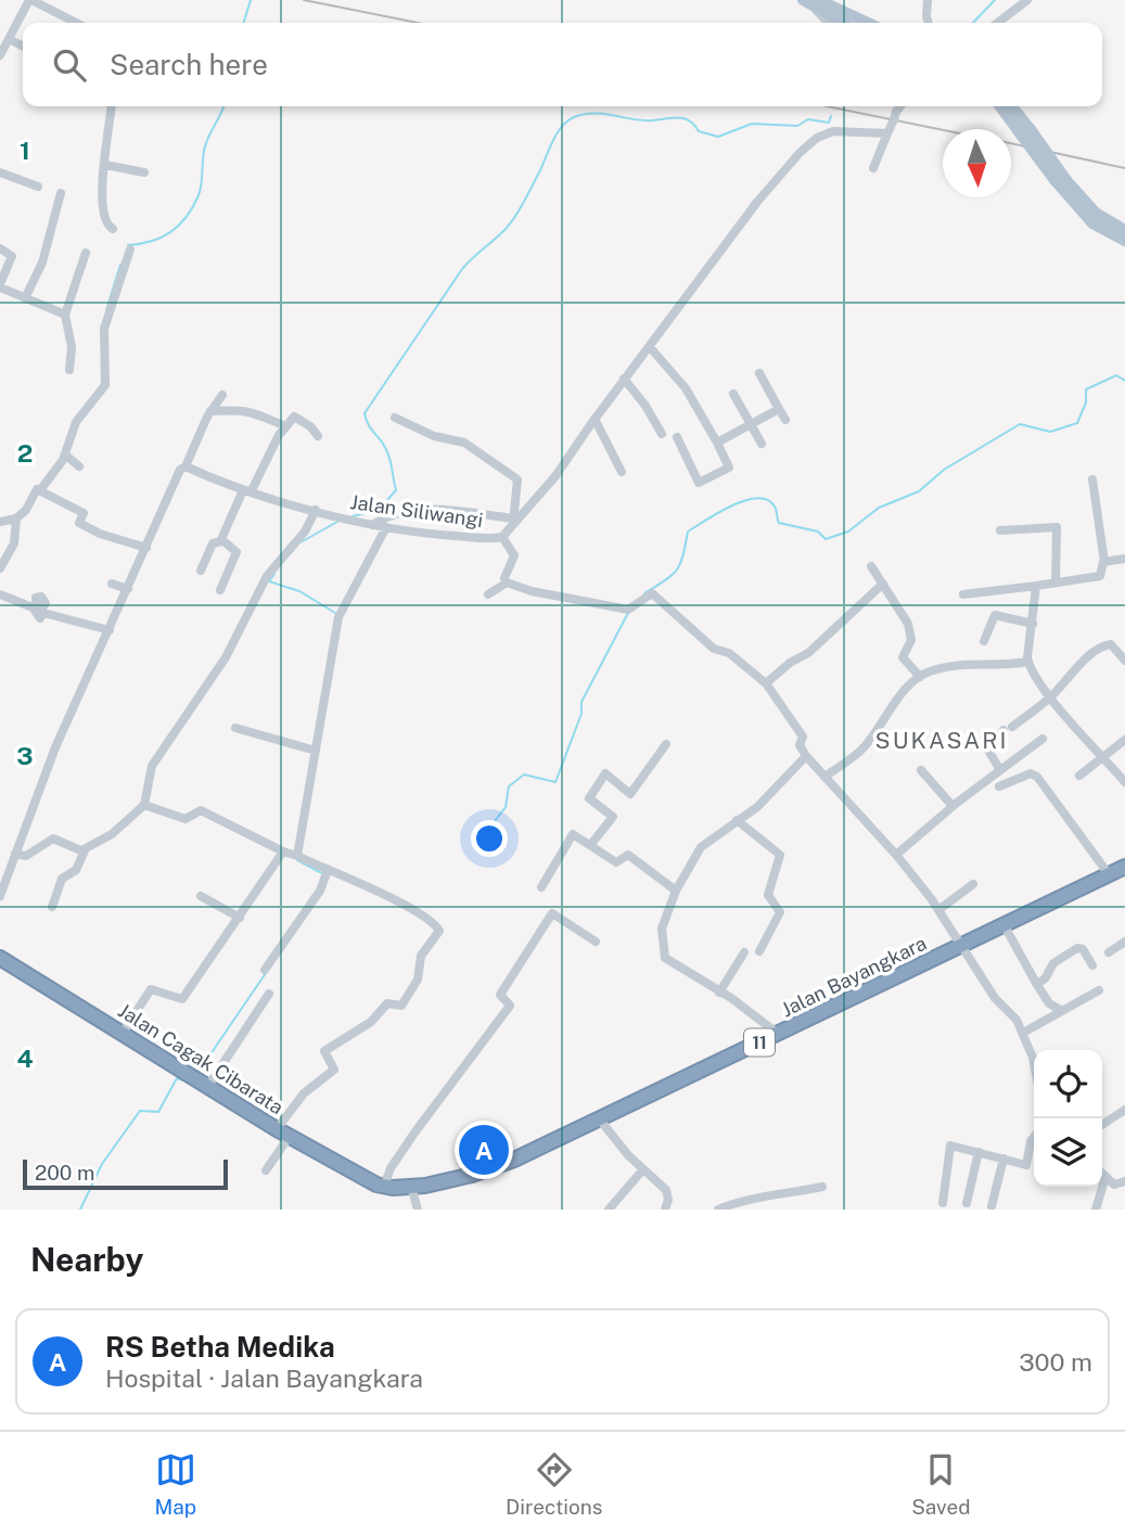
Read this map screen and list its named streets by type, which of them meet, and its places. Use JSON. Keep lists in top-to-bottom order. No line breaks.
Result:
{"streets":{"highway":["Jalan Bayangkara","11","Jalan Cagak Cibarata"],"street":["Jalan Siliwangi"]},"crossings":[["Jalan Bayangkara","Jalan Cagak Cibarata"]],"districts":["SUKASARI"],"scale_bar":"200 m","north":"bottom","page":{"search":"Search here","pins":"A","scale":"200 m","heading":"Nearby","list":[{"mark":"A","name":"RS Betha Medika","note":"Hospital · Jalan Bayangkara","value":"300 m"}],"nav":["Map","Directions","Saved"]},"grid":{"rows":["1","2","3","4"]}}
